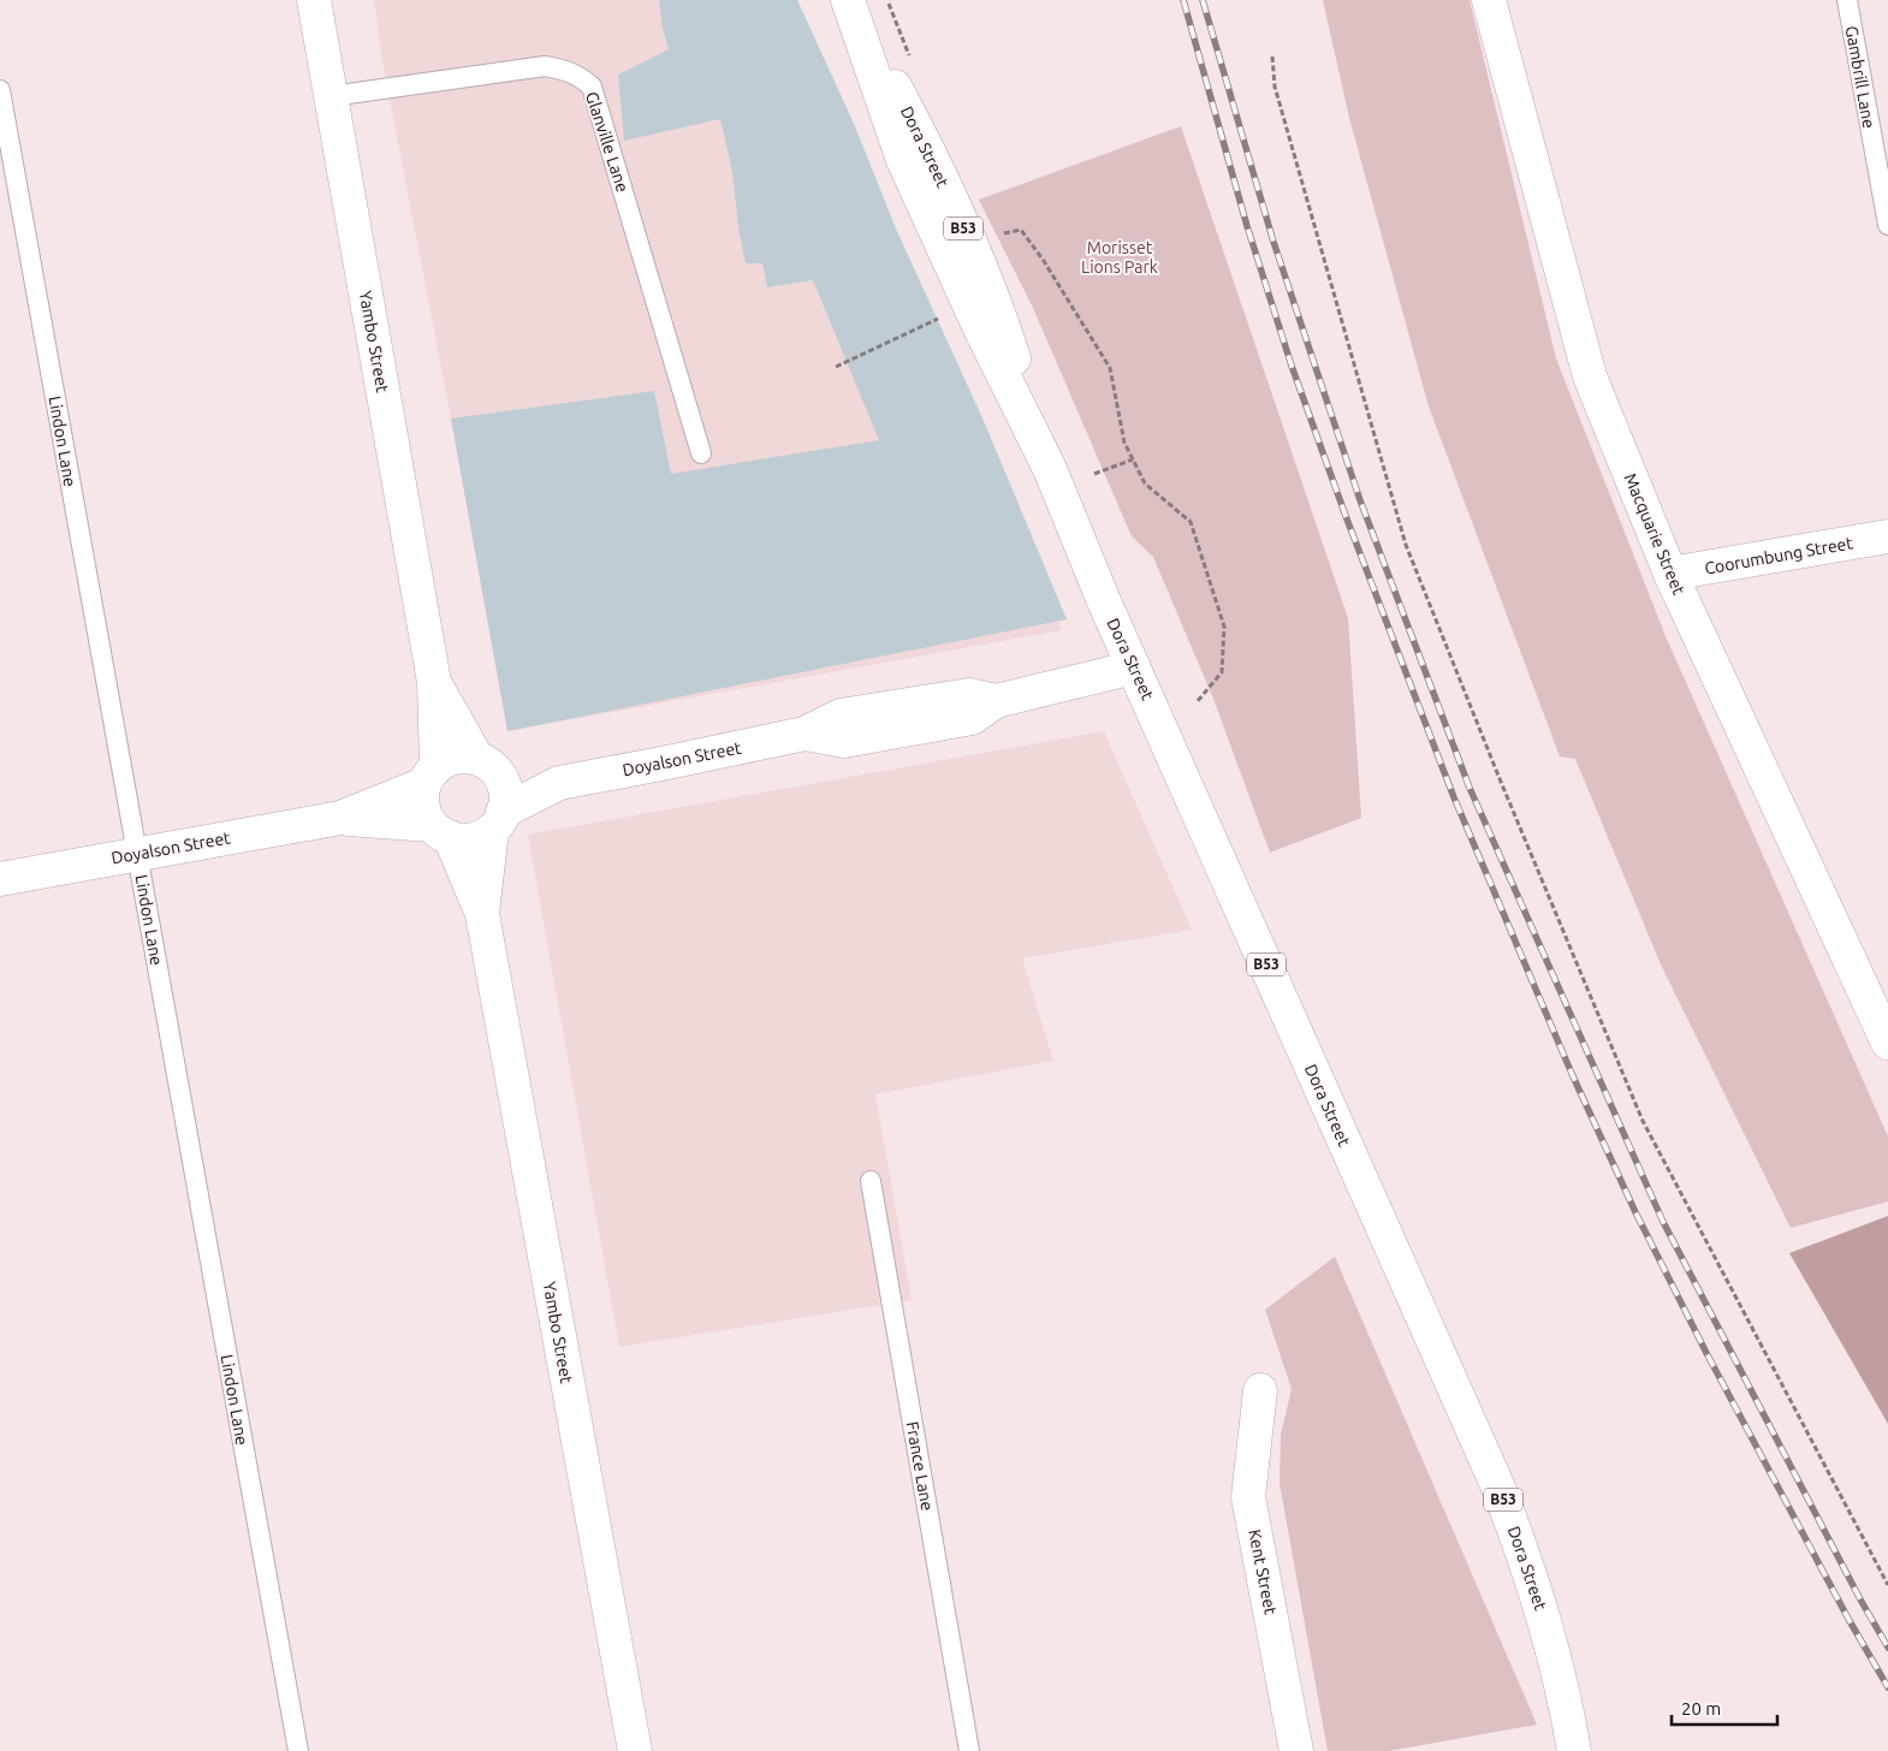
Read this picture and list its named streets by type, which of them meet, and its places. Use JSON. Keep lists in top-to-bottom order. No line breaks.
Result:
{"streets":{"street":["Dora Street","B53","Yambo Street","Macquarie Street","Coorumbung Street","Doyalson Street","Kent Street"],"lane":["Gambrill Lane","Glanville Lane","Lindon Lane","France Lane"]},"crossings":[["Glanville Lane","Yambo Street"],["Dora Street","Doyalson Street"],["Yambo Street","Doyalson Street"],["Lindon Lane","Doyalson Street"],["Macquarie Street","Coorumbung Street"]],"parks":["Morisset Lions Park"],"scale_bar":"20 m"}
